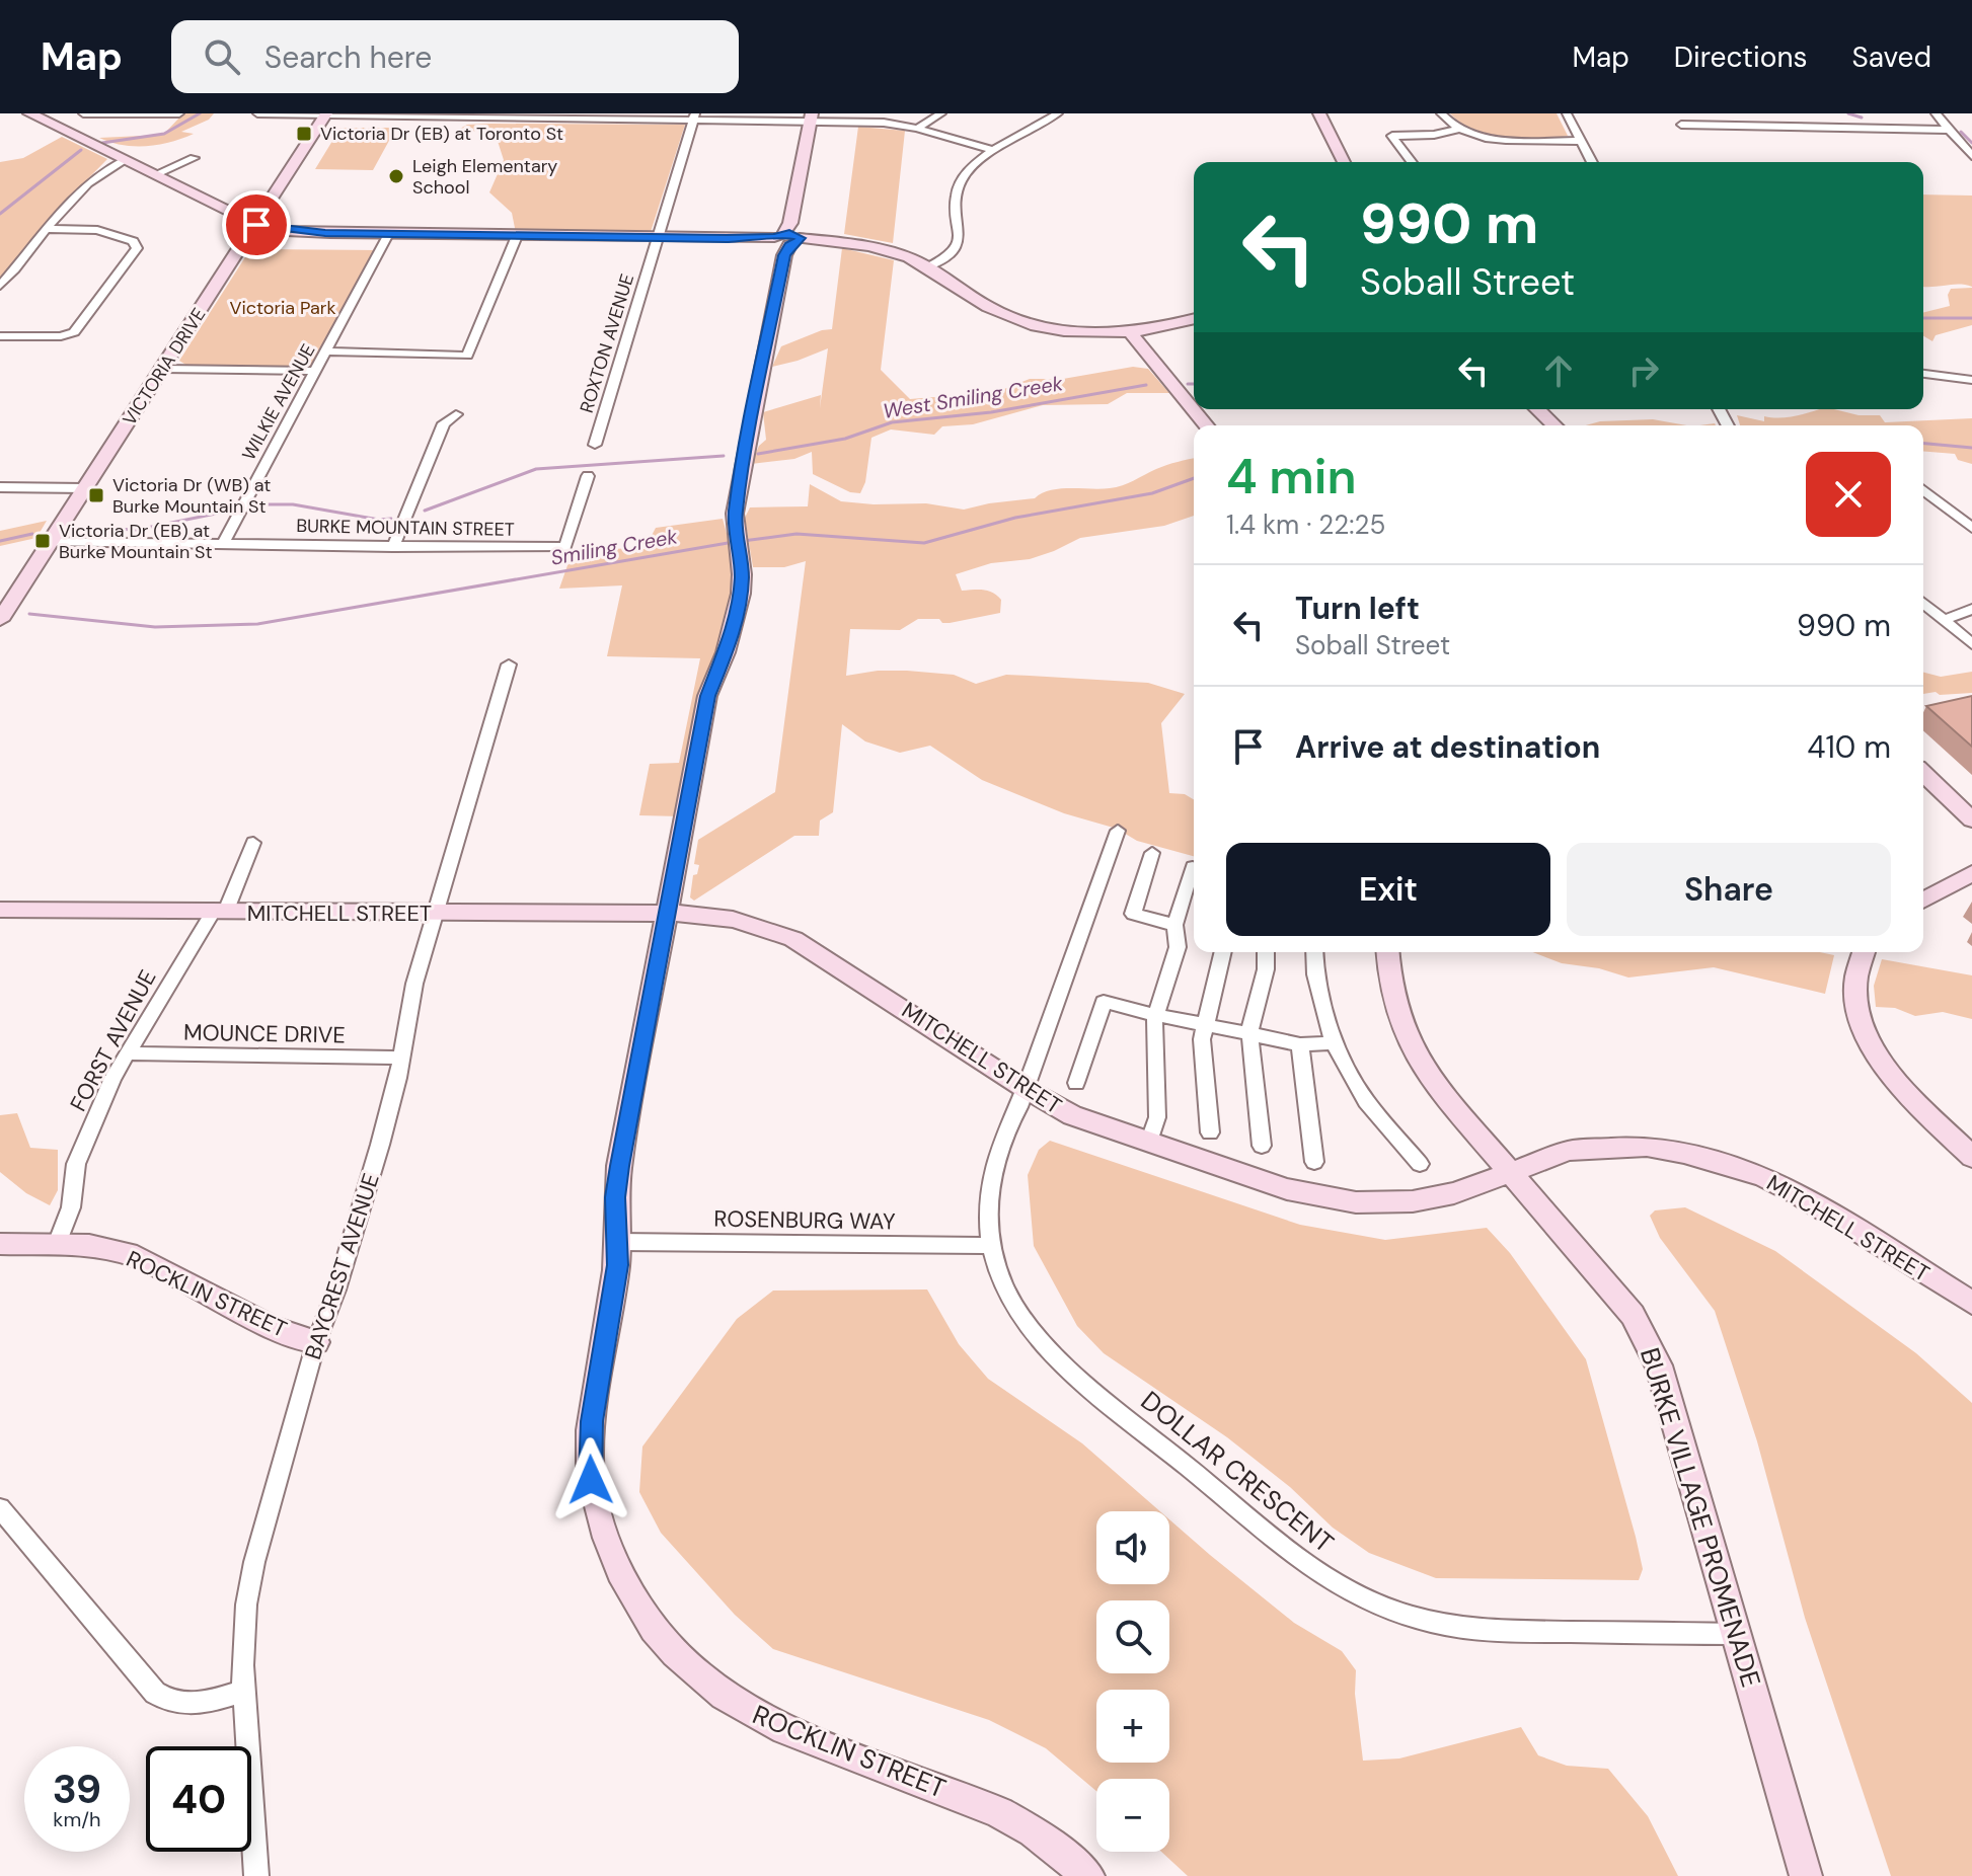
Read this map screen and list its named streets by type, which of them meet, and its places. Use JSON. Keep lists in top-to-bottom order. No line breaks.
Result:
{"streets":{"street":["ROXTON AVENUE","VICTORIA DRIVE","WILKIE AVENUE","BURKE MOUNTAIN STREET","MITCHELL STREET","MOUNCE DRIVE","FORST AVENUE","ROSENBURG WAY","BAYCREST AVENUE","ROCKLIN STREET","DOLLAR CRESCENT","BURKE VILLAGE PROMENADE"]},"crossings":[["VICTORIA DRIVE","BURKE MOUNTAIN STREET"],["WILKIE AVENUE","BURKE MOUNTAIN STREET"],["MITCHELL STREET","FORST AVENUE"],["MITCHELL STREET","BAYCREST AVENUE"],["MITCHELL STREET","ROCKLIN STREET"],["MITCHELL STREET","DOLLAR CRESCENT"],["MITCHELL STREET","BURKE VILLAGE PROMENADE"],["MOUNCE DRIVE","FORST AVENUE"],["MOUNCE DRIVE","BAYCREST AVENUE"],["FORST AVENUE","ROCKLIN STREET"],["ROSENBURG WAY","ROCKLIN STREET"],["ROSENBURG WAY","DOLLAR CRESCENT"],["BAYCREST AVENUE","ROCKLIN STREET"],["DOLLAR CRESCENT","BURKE VILLAGE PROMENADE"]],"water":["West Smiling Creek","Smiling Creek"],"parks":["Victoria Park"],"places":{"transit":["Victoria Dr (EB) at Toronto St","Victoria Dr (WB) at Burke Mountain St","Victoria Dr (EB) at Burke Mountain St"],"other":["Leigh Elementary School"]},"page":{"header":"Map","search":"Search here","nav":["Map","Directions","Saved"],"turn":["990 m","Soball Street"],"heading":["4 min","1.4 km · 22:25"],"list":[{"name":"Turn left","note":"Soball Street","value":"990 m"},{"name":"Arrive at destination","value":"410 m"}],"buttons":["Exit","Share"],"map_buttons":["+","−"],"speed":"39 km/h","limit":"40"}}
